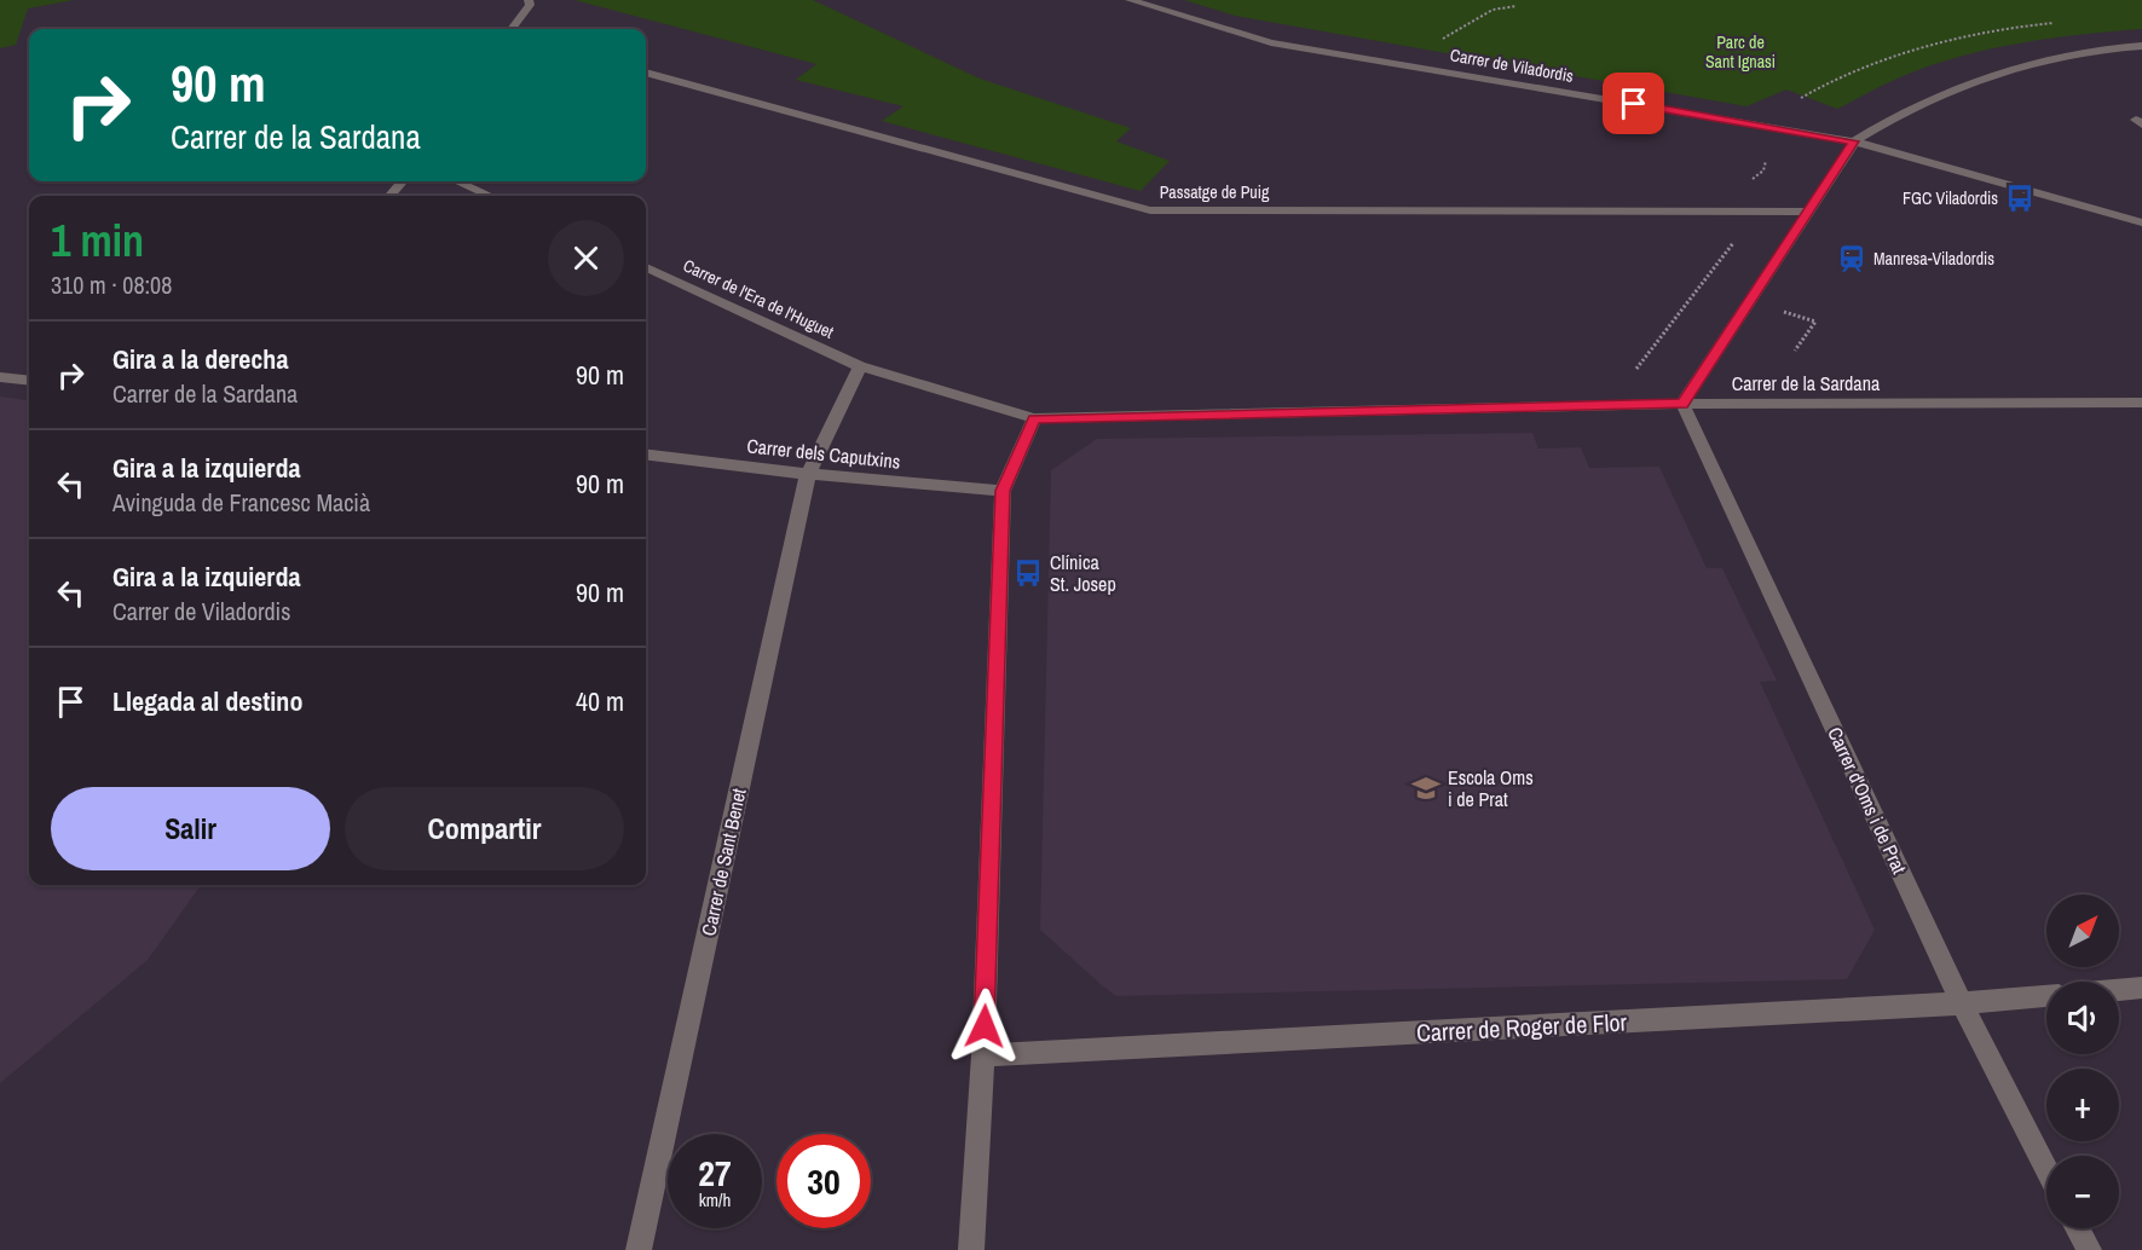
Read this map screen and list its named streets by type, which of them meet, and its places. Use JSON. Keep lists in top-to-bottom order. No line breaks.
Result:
{"streets":{"street":["Carrer de Viladordis","Passatge de Puig","Carrer de l'Era de l'Huguet","Carrer de la Sardana","Carrer dels Caputxins","Carrer d'Oms i de Prat","Carrer de Sant Benet","Carrer de Roger de Flor"]},"crossings":[["Carrer de l'Era de l'Huguet","Carrer de la Sardana"],["Carrer de la Sardana","Carrer d'Oms i de Prat"],["Carrer dels Caputxins","Carrer de Sant Benet"],["Carrer d'Oms i de Prat","Carrer de Roger de Flor"]],"parks":["Parc de Sant Ignasi"],"places":{"bus stop":["FGC Viladordis","Clínica St. Josep"],"station":["Manresa-Viladordis"],"school or university":["Escola Oms i de Prat"]},"north":"top right","page":{"turn":["90 m","Carrer de la Sardana"],"heading":["1 min","310 m · 08:08"],"list":[{"name":"Gira a la derecha","note":"Carrer de la Sardana","value":"90 m"},{"name":"Gira a la izquierda","note":"Avinguda de Francesc Macià","value":"90 m"},{"name":"Gira a la izquierda","note":"Carrer de Viladordis","value":"90 m"},{"name":"Llegada al destino","value":"40 m"}],"buttons":["Salir","Compartir"],"map_buttons":["+","−"],"speed":"27 km/h","limit":"30"}}
